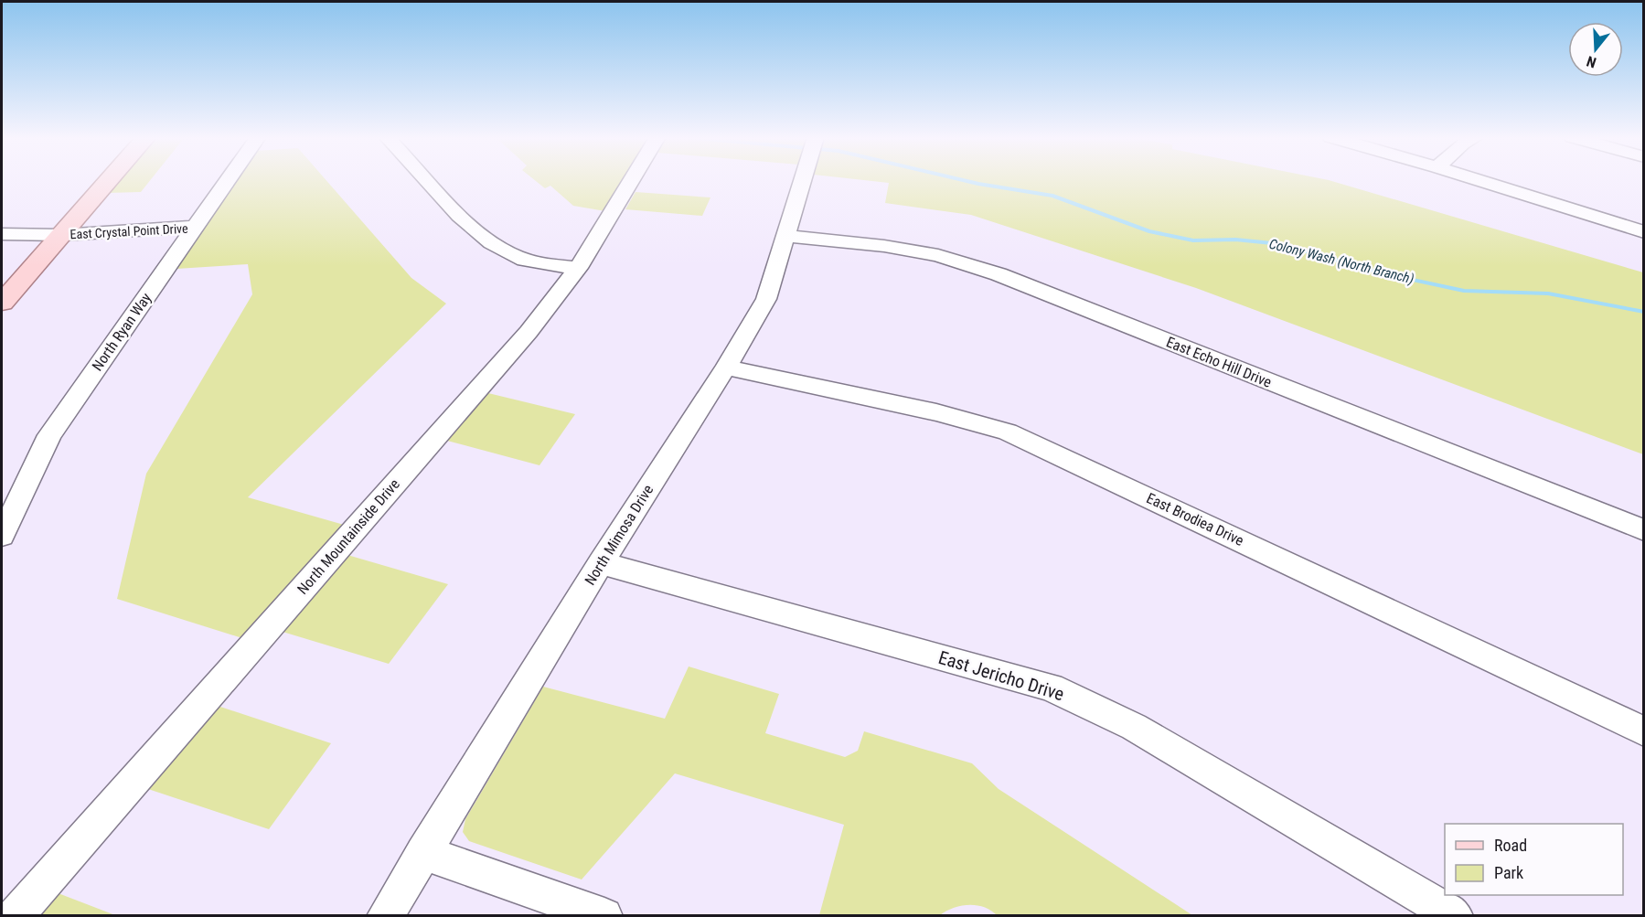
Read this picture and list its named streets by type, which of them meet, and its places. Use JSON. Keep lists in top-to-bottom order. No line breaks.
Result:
{"streets":{"street":["East Crystal Point Drive","North Ryan Way","East Echo Hill Drive","East Brodiea Drive","North Mimosa Drive","North Mountainside Drive","East Jericho Drive"]},"crossings":[["East Crystal Point Drive","North Ryan Way"],["East Echo Hill Drive","North Mimosa Drive"],["East Brodiea Drive","North Mimosa Drive"],["North Mimosa Drive","East Jericho Drive"]],"water":["Colony Wash (North Branch)"],"legend":["Road","Park"],"north":"bottom"}
